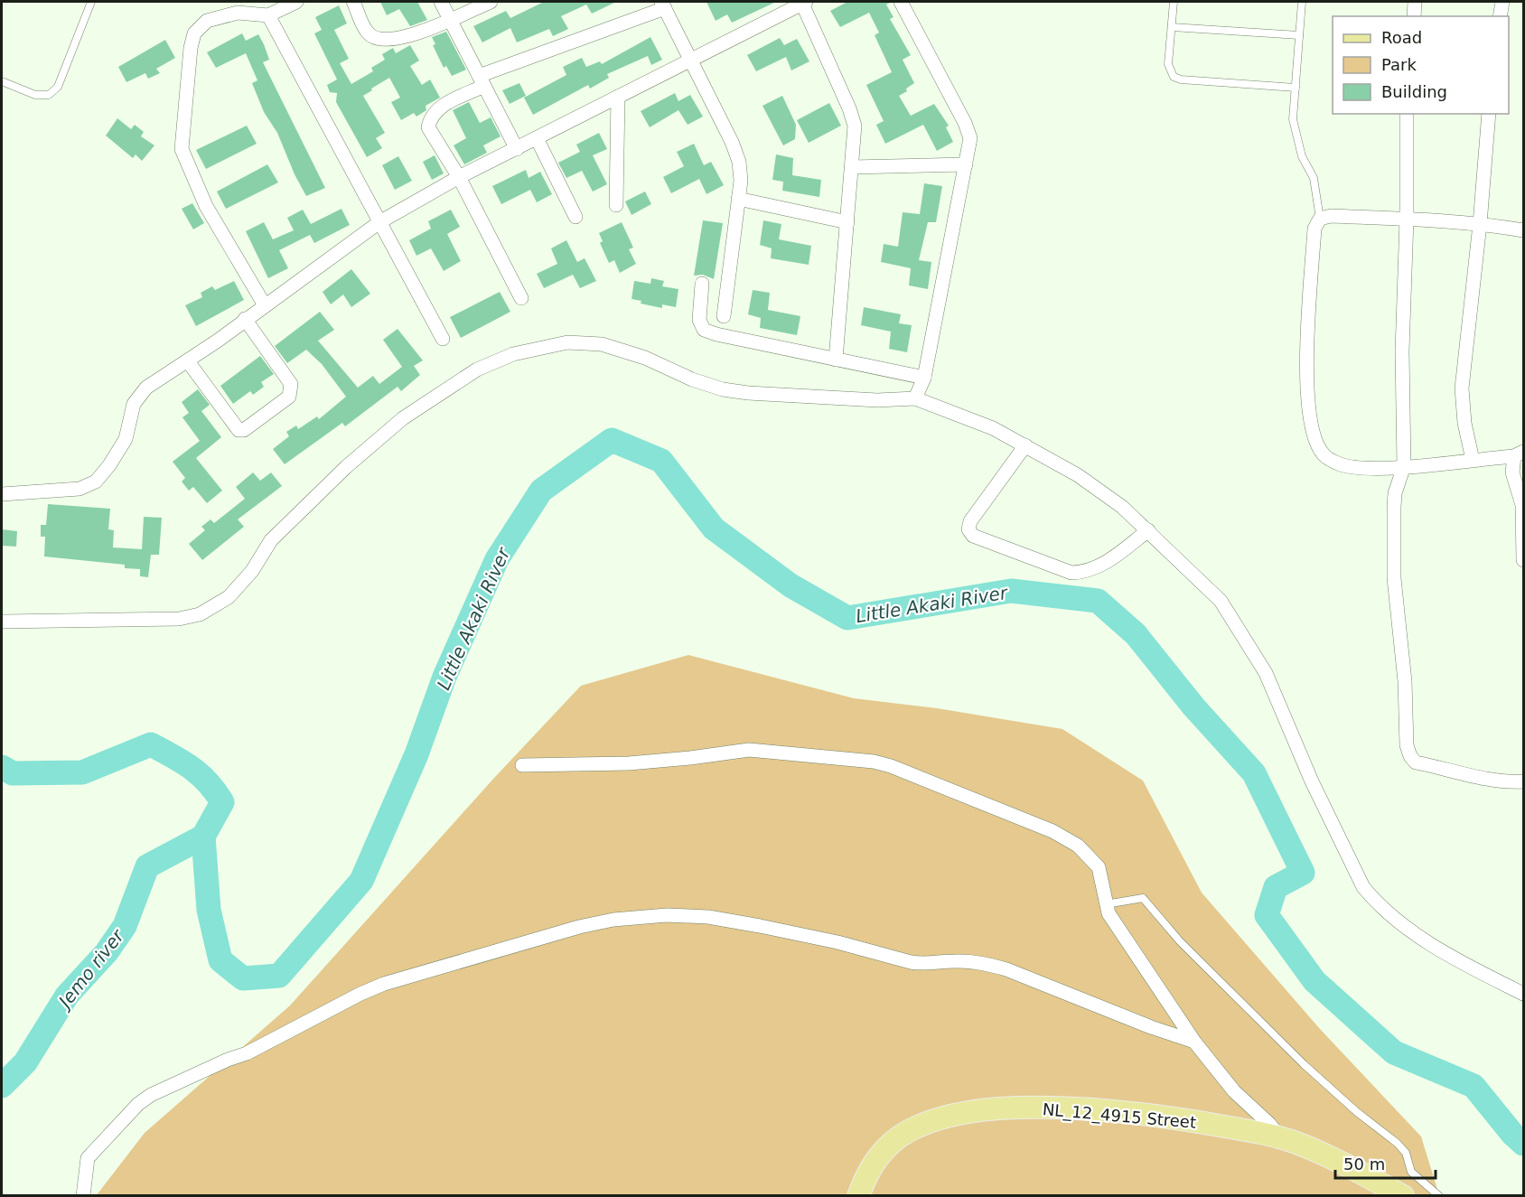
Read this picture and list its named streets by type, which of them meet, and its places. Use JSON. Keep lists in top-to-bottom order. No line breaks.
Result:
{"streets":{"main road":["NL_12_4915 Street"]},"water":["Little Akaki River","Jemo river"],"legend":["Road","Park","Building"],"scale_bar":"50 m"}
